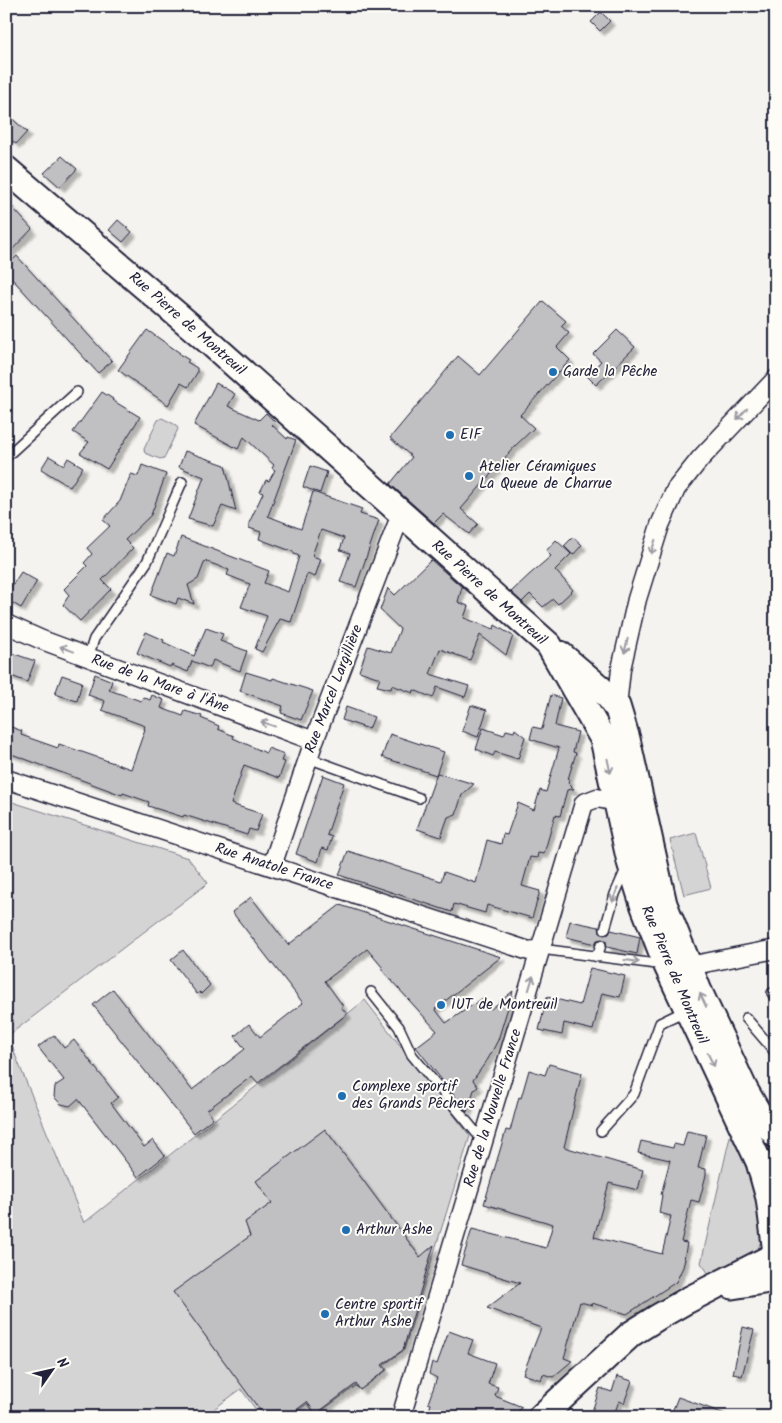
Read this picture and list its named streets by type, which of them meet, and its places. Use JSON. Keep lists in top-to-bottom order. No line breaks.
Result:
{"streets":{"main road":["Rue Pierre de Montreuil"],"street":["Rue de la Mare à l'Âne","Rue Marcel Largillière","Rue Anatole France","Rue de la Nouvelle France"]},"crossings":[["Rue Pierre de Montreuil","Rue Marcel Largillière"],["Rue Pierre de Montreuil","Rue de la Nouvelle France"],["Rue de la Mare à l'Âne","Rue Marcel Largillière"],["Rue Marcel Largillière","Rue Anatole France"],["Rue Anatole France","Rue de la Nouvelle France"]],"one_way":["Rue de la Mare à l'Âne"],"places":["Garde la Pêche","EIF","Atelier Céramiques La Queue de Charrue","IUT de Montreuil","Complexe sportif des Grands Pêchers","Arthur Ashe","Centre sportif Arthur Ashe"],"north":"top right"}
